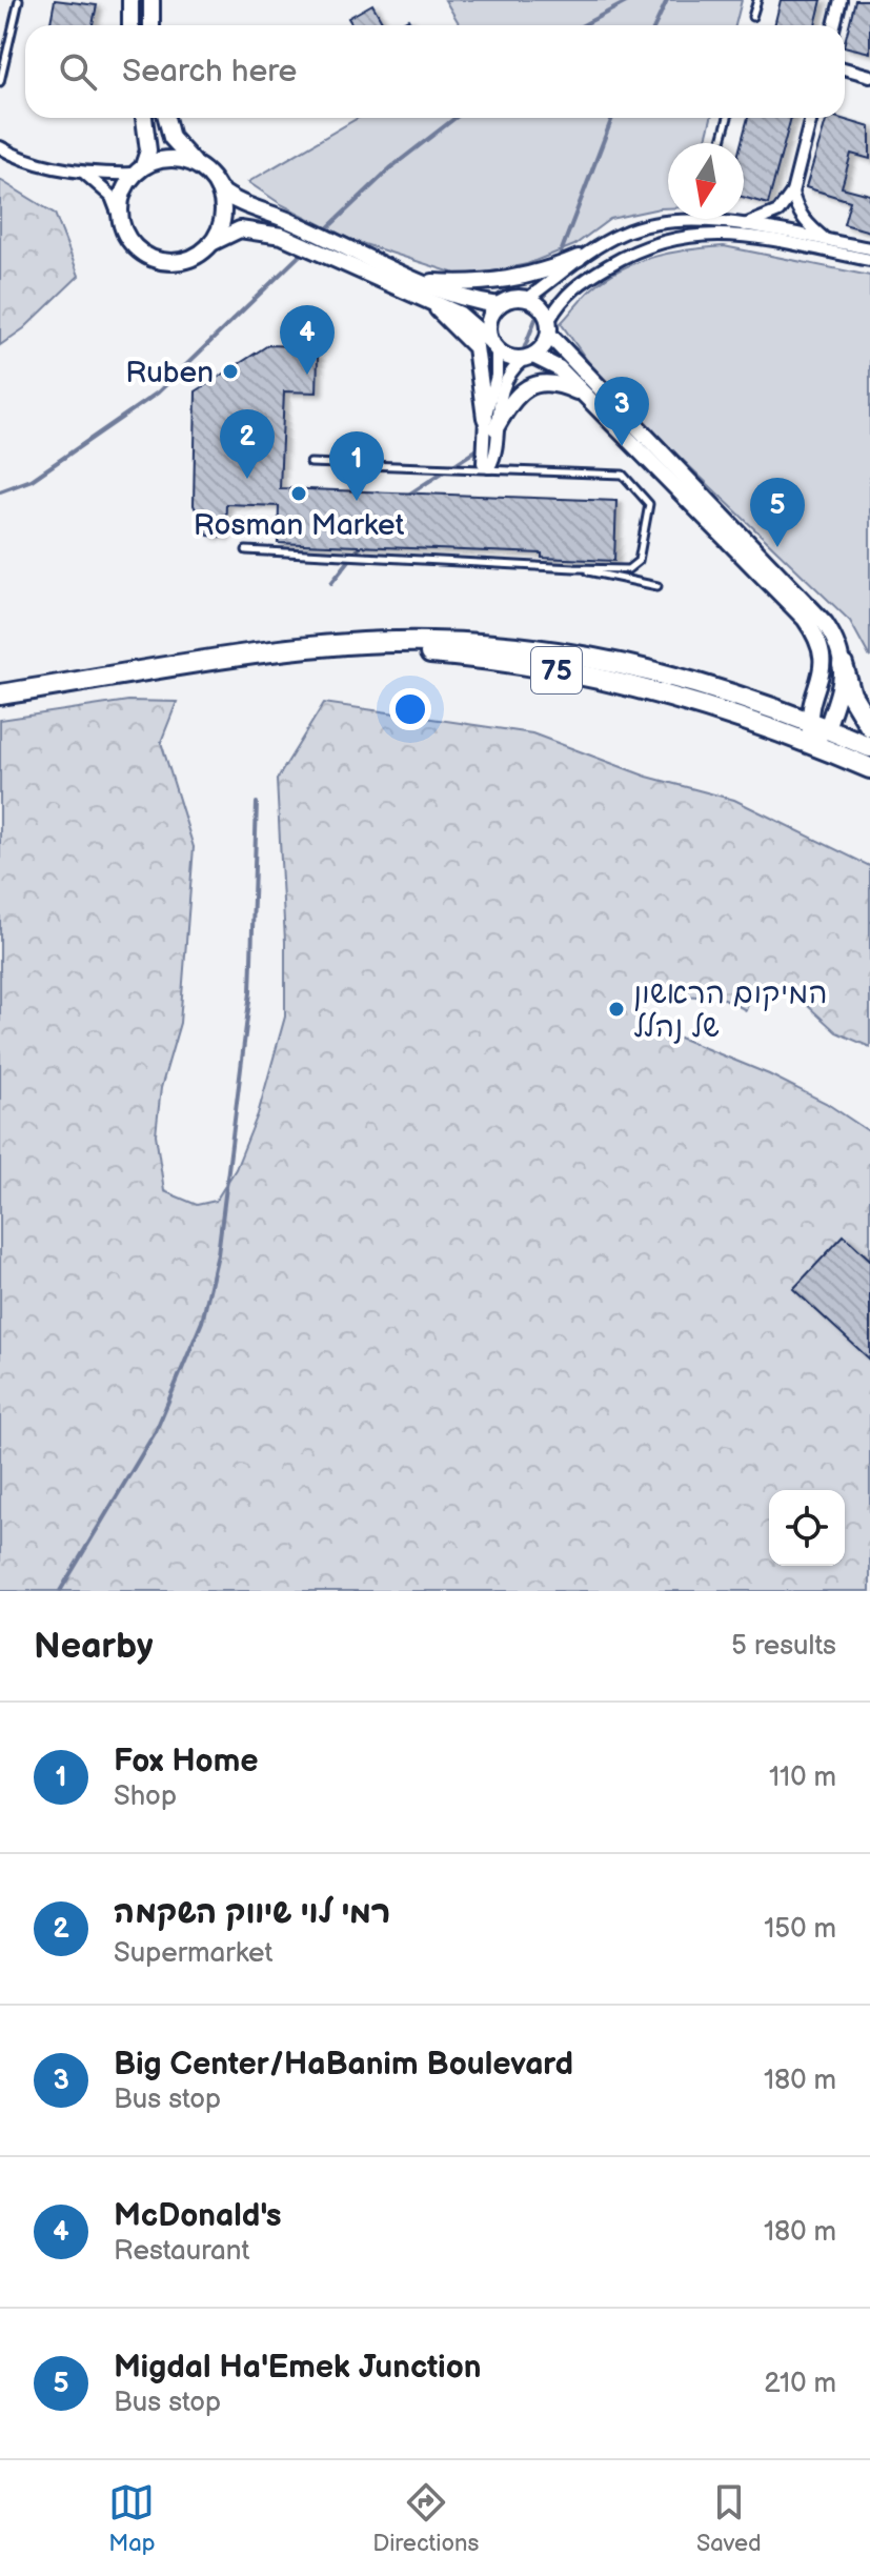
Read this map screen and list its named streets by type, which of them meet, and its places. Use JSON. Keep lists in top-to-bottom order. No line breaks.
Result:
{"streets":{"highway":["75"]},"places":["Ruben","Rosman Market","המיקום הראשון של נהלל"],"north":"bottom","page":{"search":"Search here","pins":["4","3","2","1","5"],"heading":["Nearby","5 results"],"list":[{"mark":"1","name":"Fox Home","note":"Shop","value":"110 m"},{"mark":"2","name":"רמי לוי שיווק השקמה","note":"Supermarket","value":"150 m"},{"mark":"3","name":"Big Center/HaBanim Boulevard","note":"Bus stop","value":"180 m"},{"mark":"4","name":"McDonald's","note":"Restaurant","value":"180 m"},{"mark":"5","name":"Migdal Ha'Emek Junction","note":"Bus stop","value":"210 m"}],"nav":["Map","Directions","Saved"]}}
